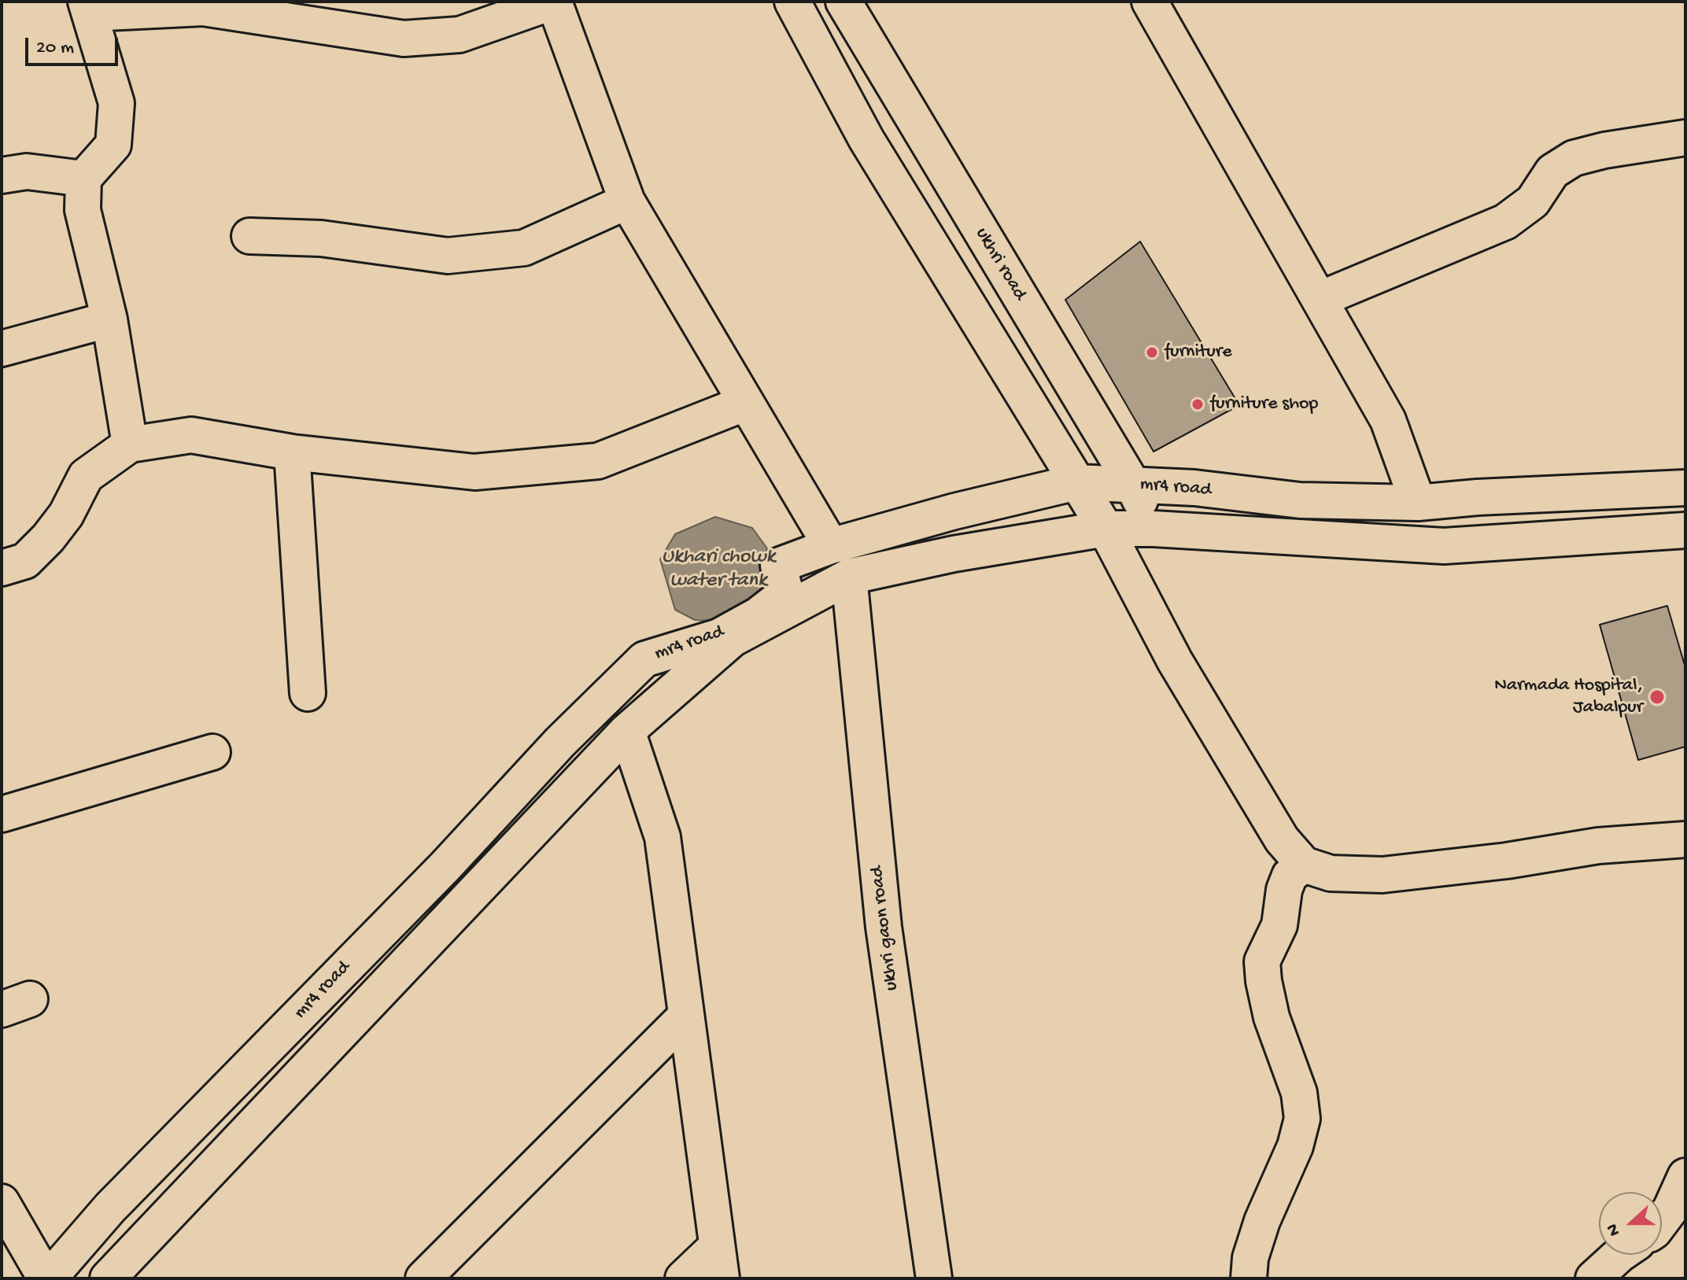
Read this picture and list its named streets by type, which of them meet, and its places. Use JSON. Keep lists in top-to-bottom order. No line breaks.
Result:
{"streets":{"street":["ukhri road","mr4 road","ukhri gaon road"]},"crossings":[["ukhri road","mr4 road"],["mr4 road","ukhri gaon road"]],"water":["Ukhari chowk water tank"],"places":["furniture","furniture shop","Narmada Hospital, Jabalpur"],"scale_bar":"20 m","north":"left"}
